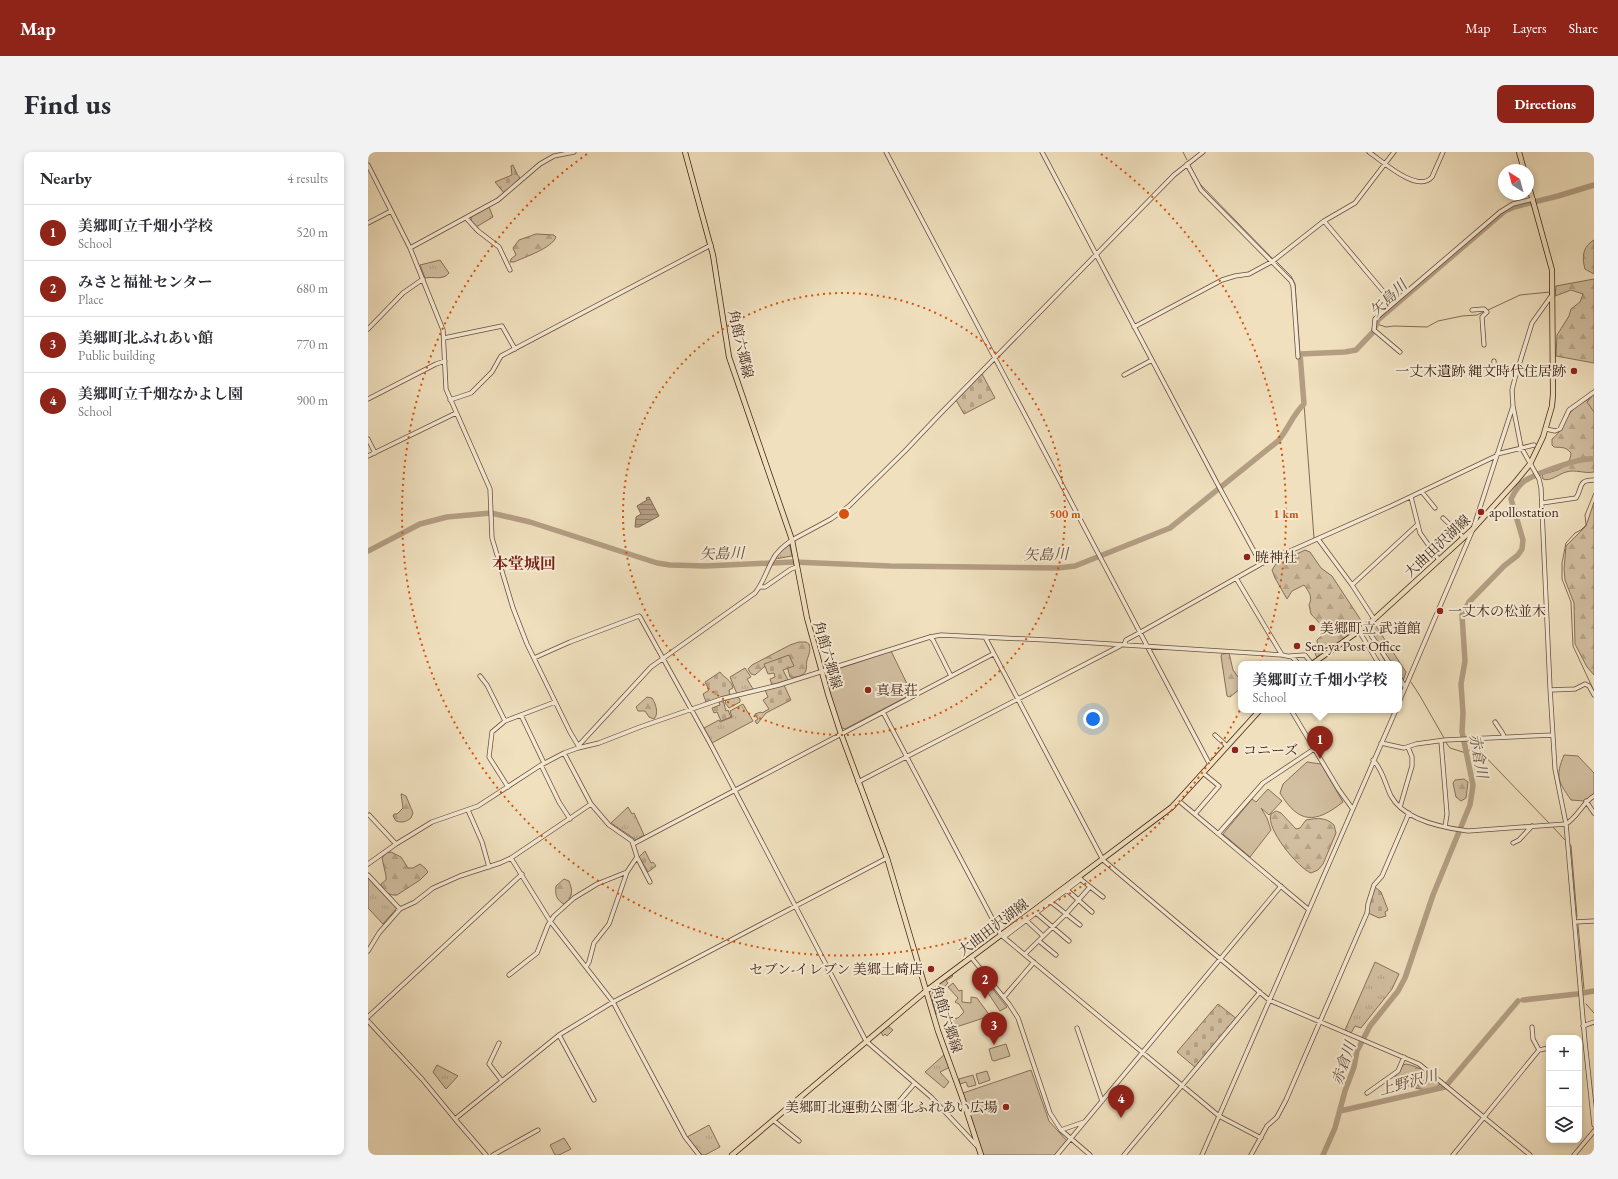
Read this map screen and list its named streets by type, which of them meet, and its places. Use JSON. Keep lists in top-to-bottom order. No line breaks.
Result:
{"streets":{"main road":["角館六郷線","大曲田沢湖線"]},"crossings":[["角館六郷線","大曲田沢湖線"]],"districts":["本堂城回"],"water":["矢島川","赤倉川","上野沢川"],"places":["一丈木遺跡 縄文時代住居跡","apollostation","暁神社","一丈木の松並木","美郷町立 武道館","Sen-ya Post Office","真昼荘","コニーズ","セブン-イレブン 美郷土崎店","美郷町北運動公園 北ふれあい広場"],"north":"top left","page":{"header":"Map","nav":["Map","Layers","Share"],"buttons":"Directions","title":"Find us","heading":["Nearby","4 results"],"list":[{"mark":"1","name":"美郷町立千畑小学校","note":"School","value":"520 m"},{"mark":"2","name":"みさと福祉センター","note":"Place","value":"680 m"},{"mark":"3","name":"美郷町北ふれあい館","note":"Public building","value":"770 m"},{"mark":"4","name":"美郷町立千畑なかよし園","note":"School","value":"900 m"}],"popup":["美郷町立千畑小学校","School"],"pins":["1","2","3","4"],"map_buttons":["+","−"]},"rings":["500 m","1 km"]}
